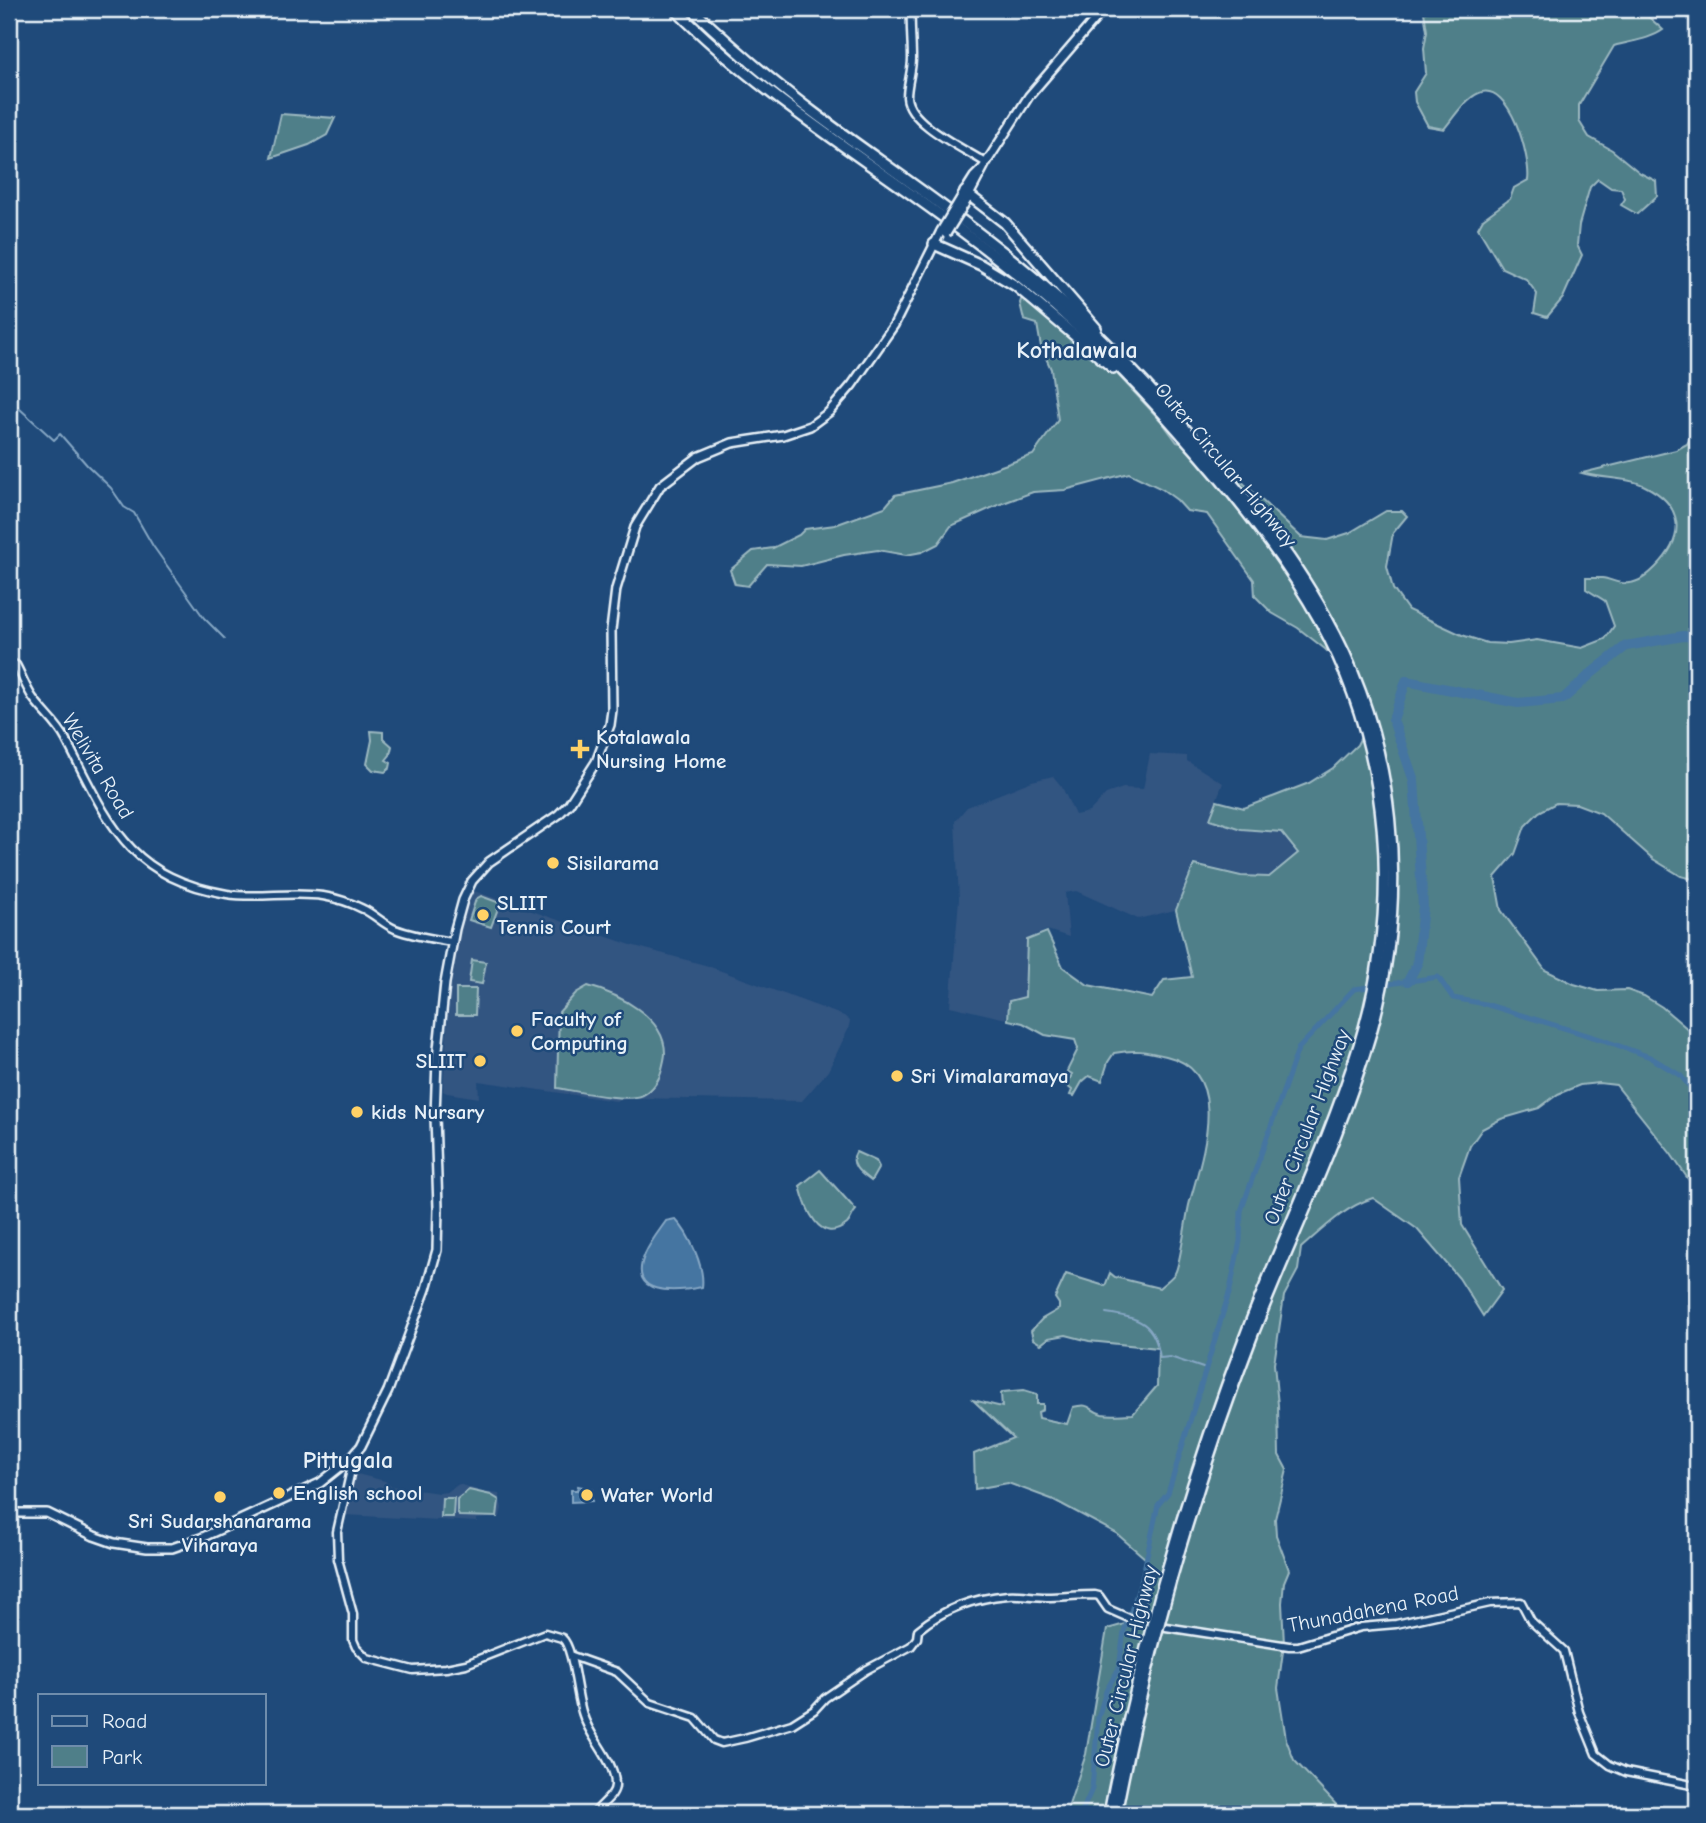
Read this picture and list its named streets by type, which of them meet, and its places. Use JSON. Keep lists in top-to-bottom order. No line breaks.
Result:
{"streets":{"highway":["Outer Circular Highway"],"street":["Welivita Road","Thunadahena Road"]},"districts":["Kothalawala","Pittugala"],"places":{"health":["Kotalawala Nursing Home"],"other":["Sisilarama","SLIIT Tennis Court","Faculty of Computing","SLIIT","Sri Vimalaramaya","kids Nursary","English school","Water World","Sri Sudarshanarama Viharaya"]},"legend":["Road","Park"]}
